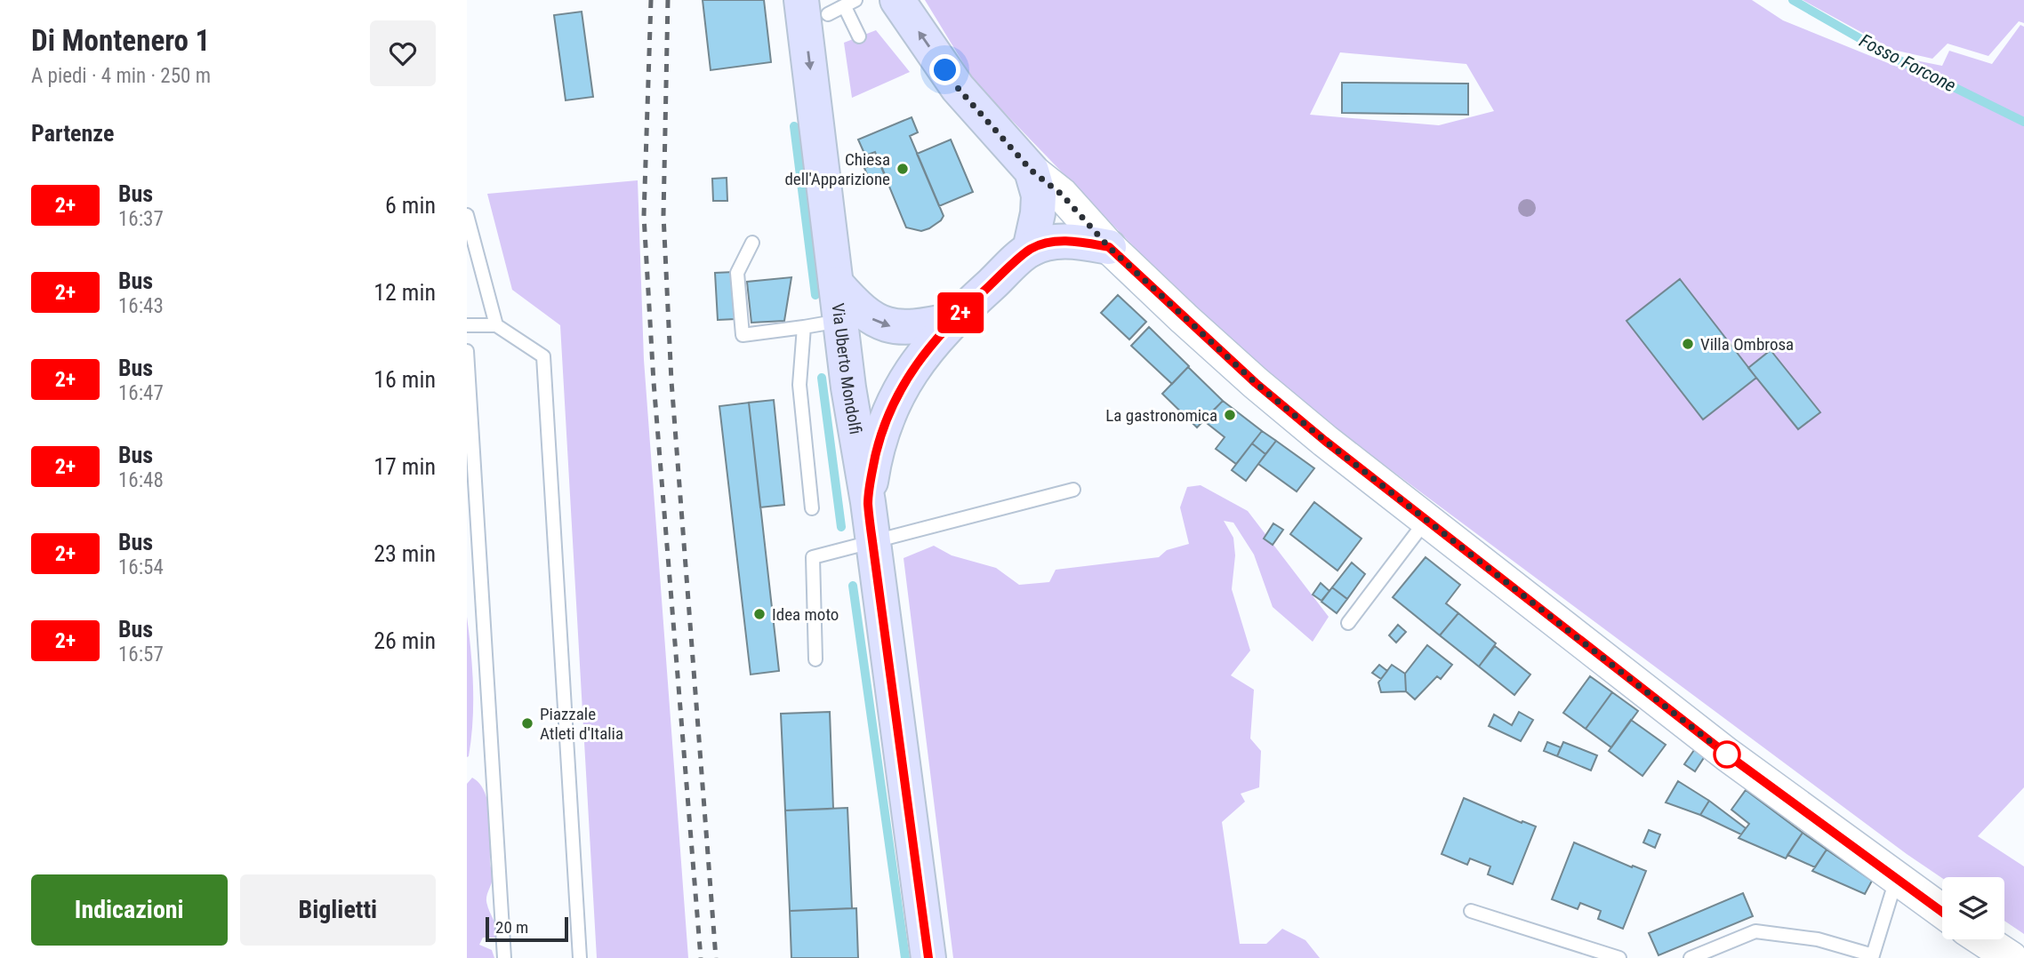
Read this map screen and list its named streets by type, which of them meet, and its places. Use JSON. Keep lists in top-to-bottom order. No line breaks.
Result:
{"streets":{"main road":["Via Uberto Mondolfi"]},"water":["Fosso Forcone"],"places":["Chiesa dell'Apparizione","Villa Ombrosa","La gastronomica","Idea moto","Piazzale Atleti d'Italia"],"lines":["bus line 2+"],"scale_bar":"20 m","page":{"heading":[["Di Montenero 1","A piedi · 4 min · 250 m"],"Partenze"],"on_map":"2+","list":[{"mark":"2+","name":"Bus","note":"16:37","value":"6 min"},{"mark":"2+","name":"Bus","note":"16:43","value":"12 min"},{"mark":"2+","name":"Bus","note":"16:47","value":"16 min"},{"mark":"2+","name":"Bus","note":"16:48","value":"17 min"},{"mark":"2+","name":"Bus","note":"16:54","value":"23 min"},{"mark":"2+","name":"Bus","note":"16:57","value":"26 min"}],"buttons":["Indicazioni","Biglietti"],"scale":"20 m"}}
